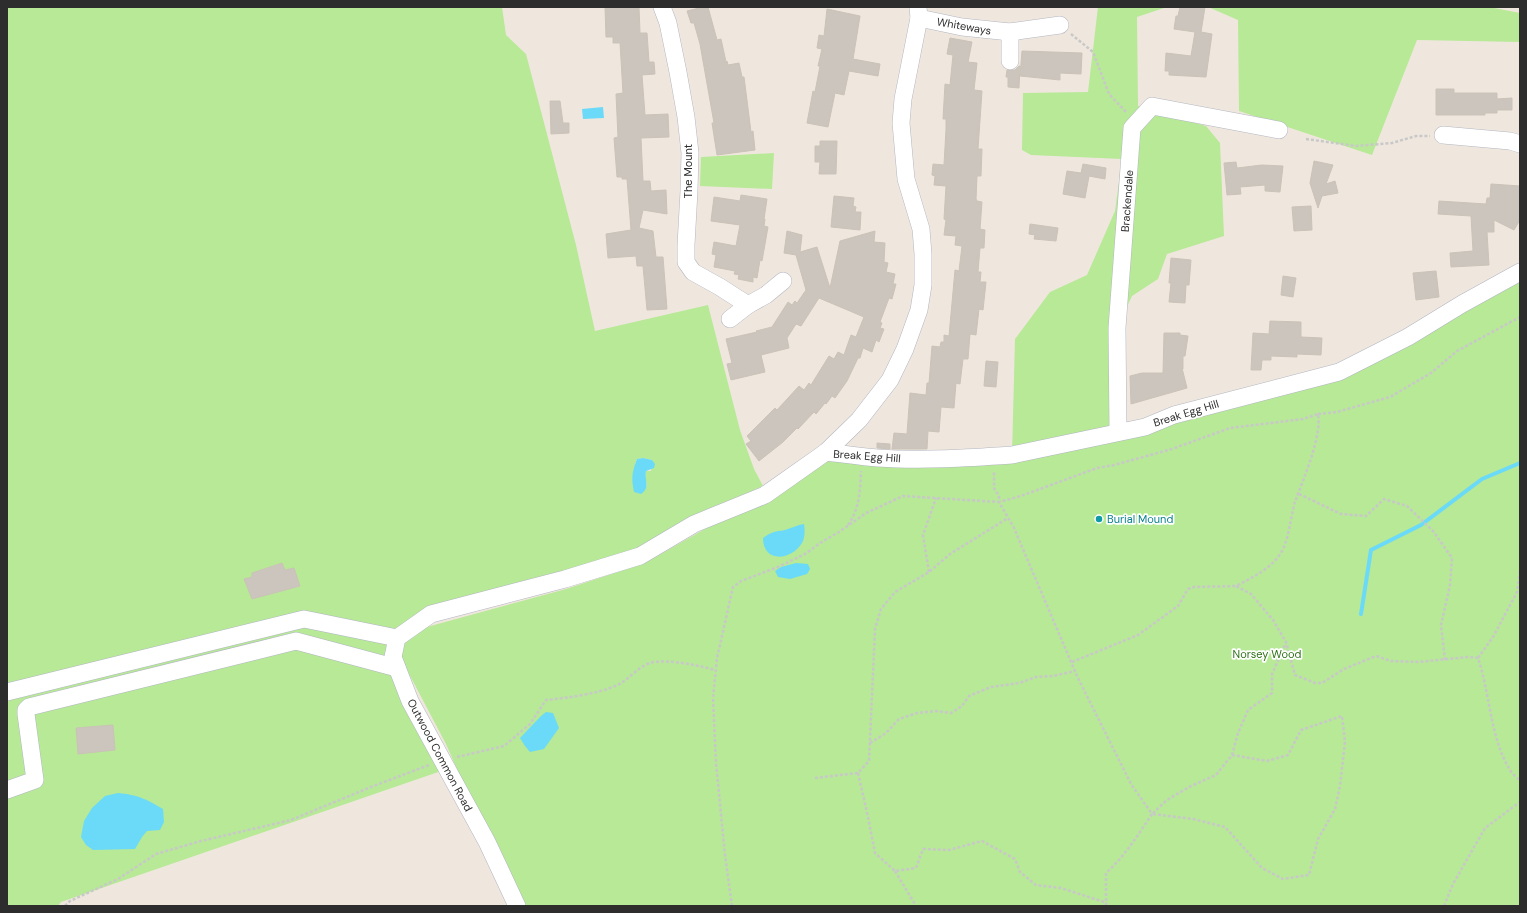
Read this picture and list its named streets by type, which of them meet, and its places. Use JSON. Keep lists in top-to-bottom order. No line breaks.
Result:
{"streets":{"street":["Whiteways","The Mount","Brackendale","Break Egg Hill","Outwood Common Road"]},"crossings":[["Brackendale","Break Egg Hill"]],"parks":["Norsey Wood"],"places":["Burial Mound"]}
